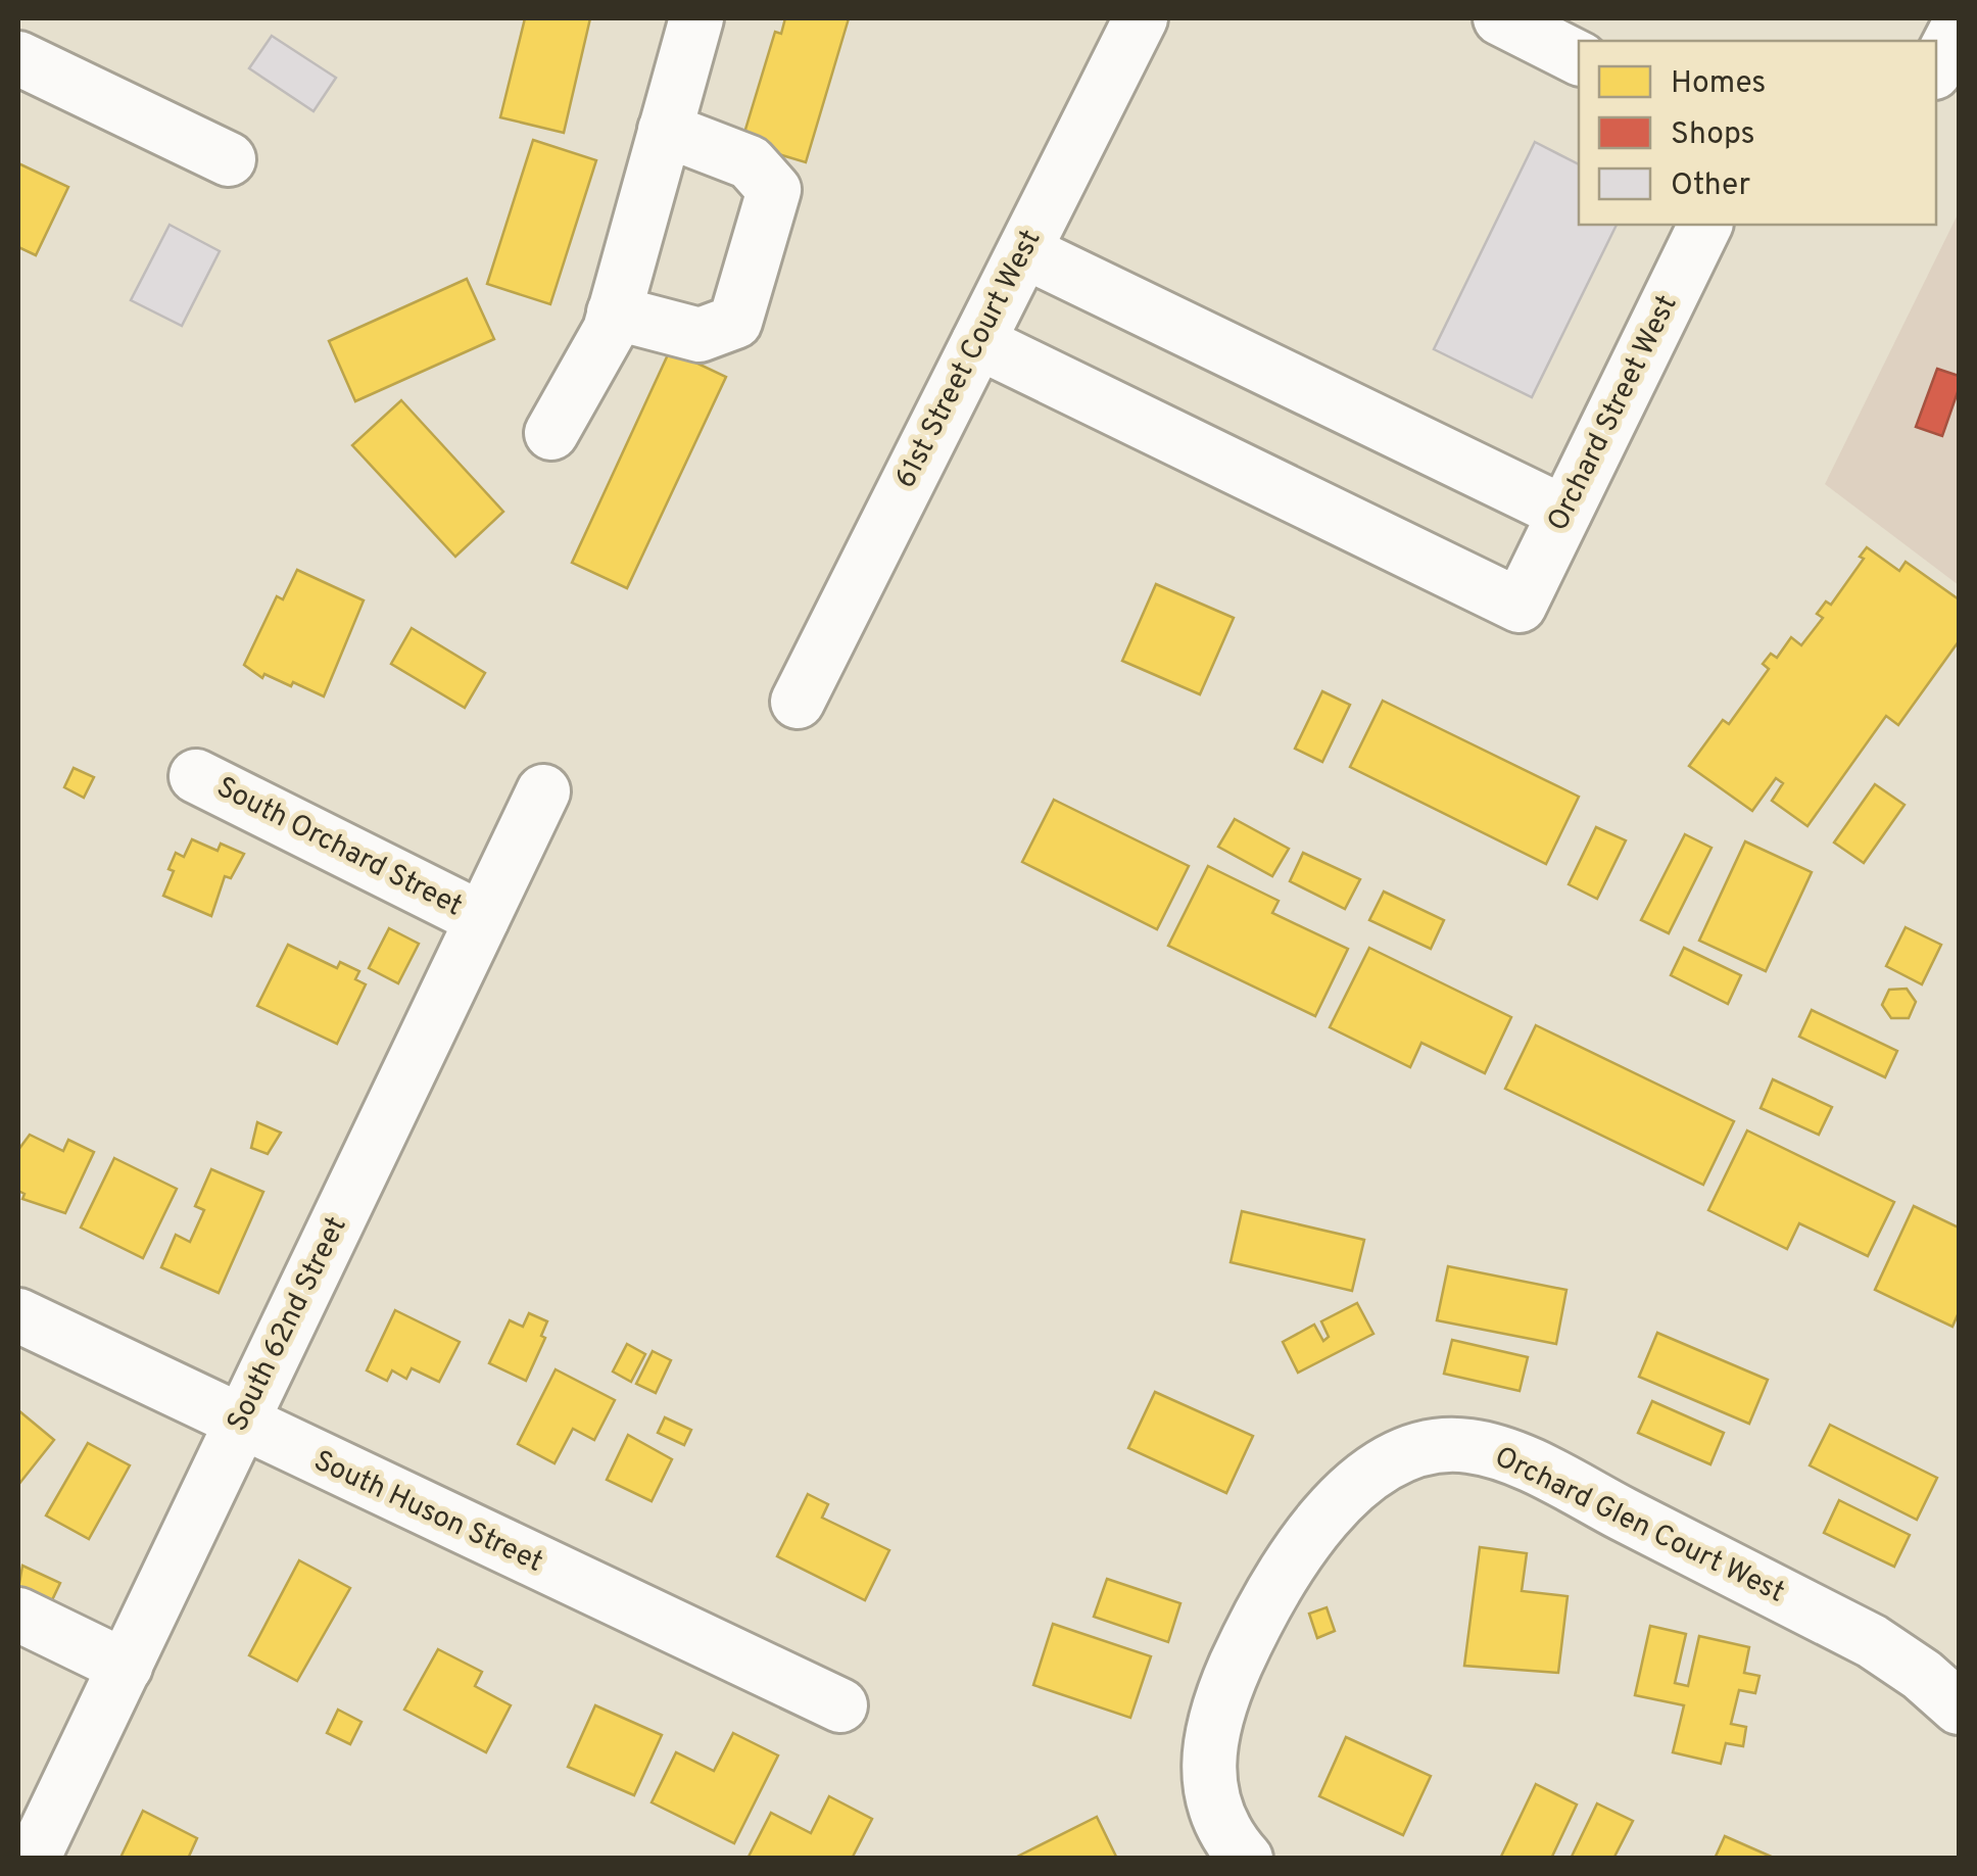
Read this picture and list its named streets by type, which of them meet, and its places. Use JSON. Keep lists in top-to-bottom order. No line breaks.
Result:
{"streets":{"street":["61st Street Court West","Orchard Street West","South Orchard Street","South 62nd Street","South Huson Street","Orchard Glen Court West"]},"crossings":[["61st Street Court West","Orchard Street West"],["South Orchard Street","South 62nd Street"],["South 62nd Street","South Huson Street"]],"legend":["Homes","Shops","Other"]}
